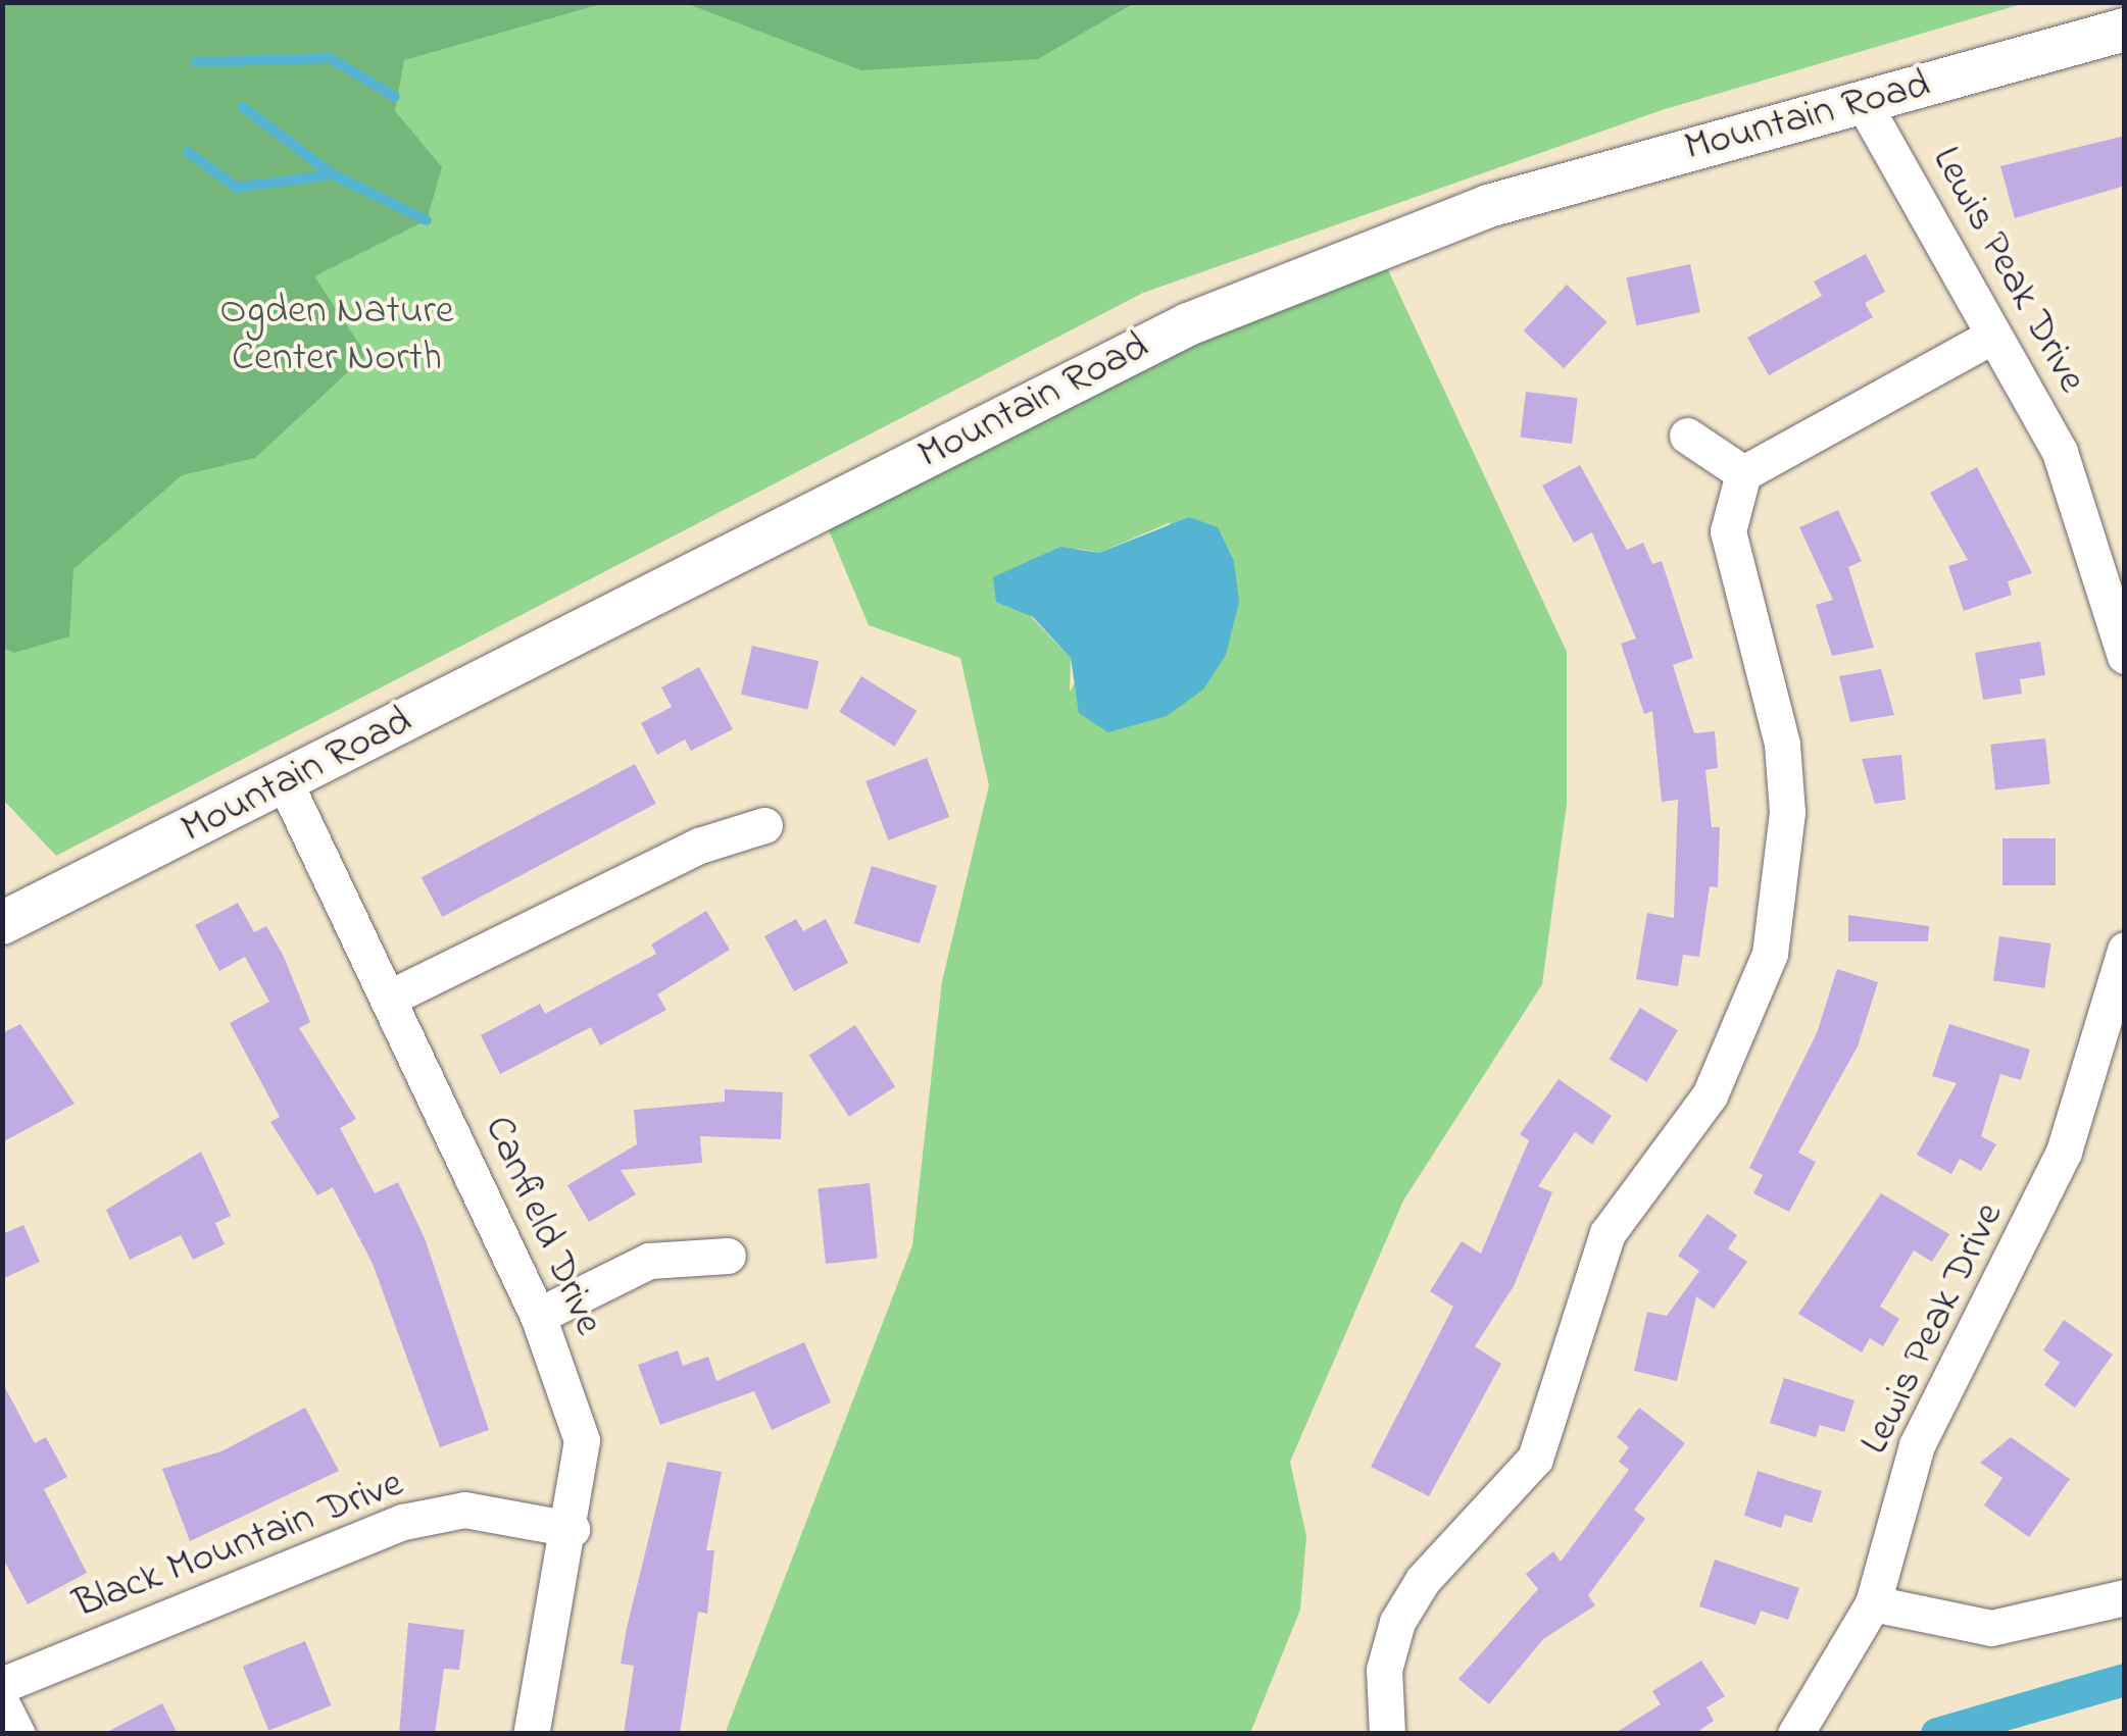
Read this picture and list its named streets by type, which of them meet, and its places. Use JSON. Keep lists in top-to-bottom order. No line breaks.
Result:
{"streets":{"street":["Mountain Road","Lewis Peak Drive","Canfield Drive","Black Mountain Drive"]},"crossings":[["Mountain Road","Lewis Peak Drive"],["Mountain Road","Canfield Drive"],["Canfield Drive","Black Mountain Drive"]],"parks":["Ogden Nature Center North"]}
